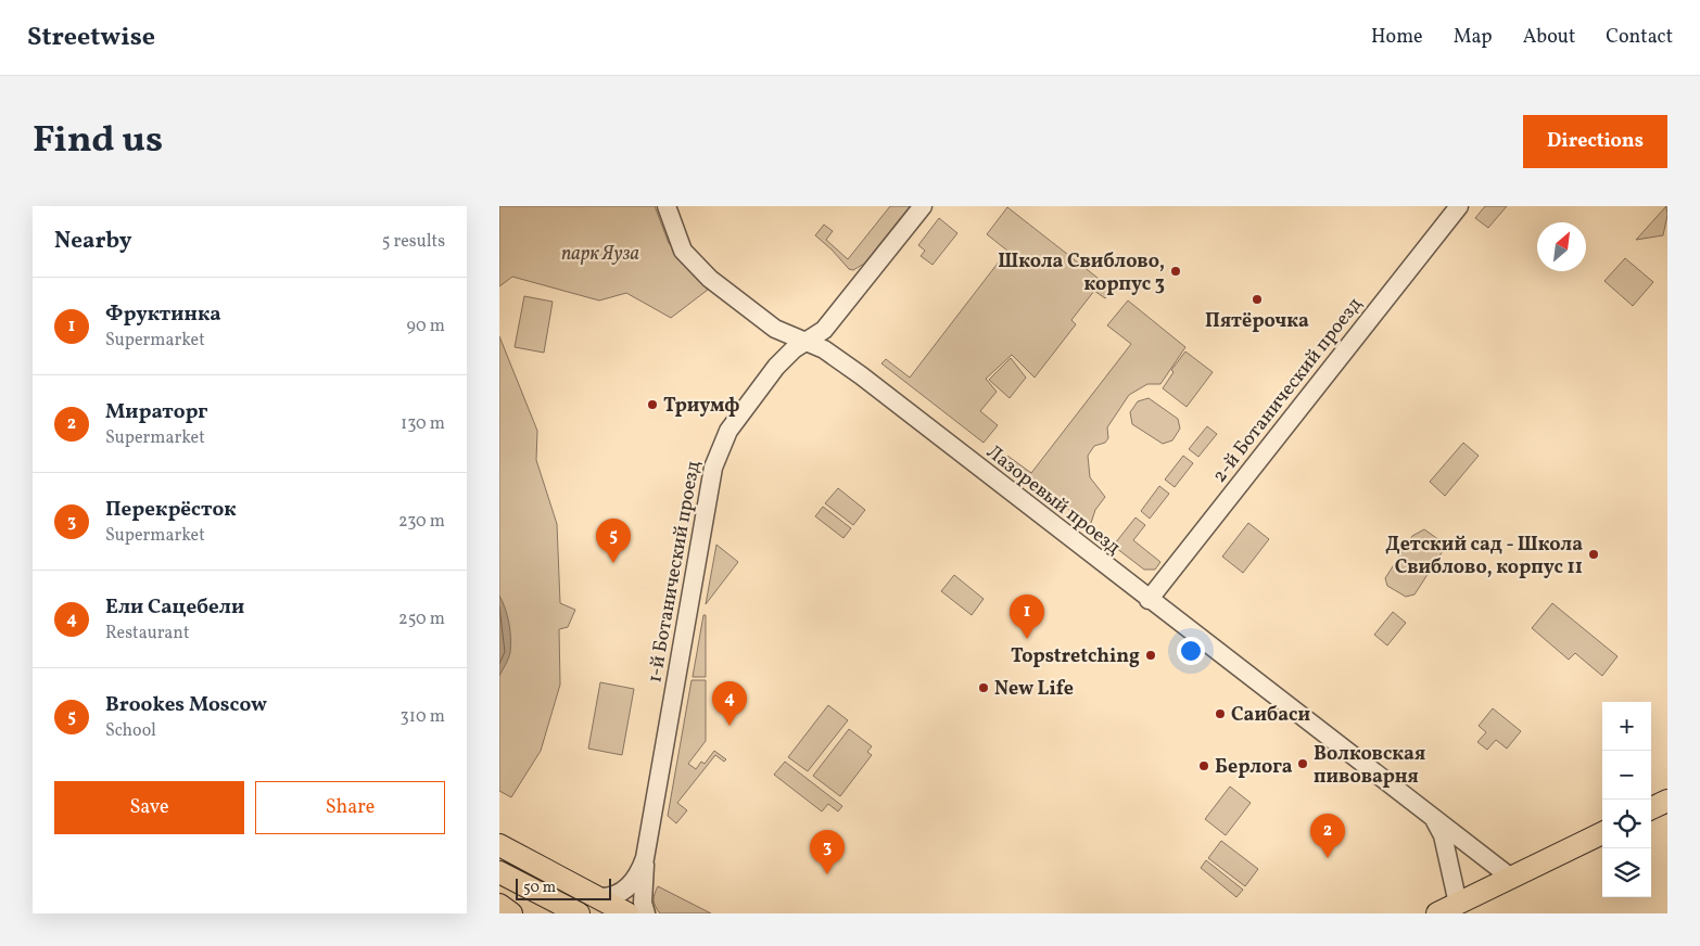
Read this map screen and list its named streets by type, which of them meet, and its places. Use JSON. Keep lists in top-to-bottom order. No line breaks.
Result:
{"streets":{"street":["2-й Ботанический проезд","Лазоревый проезд","1-й Ботанический проезд"]},"crossings":[["2-й Ботанический проезд","Лазоревый проезд"],["Лазоревый проезд","1-й Ботанический проезд"]],"parks":["парк Яуза"],"places":["Школа Свиблово, корпус 3","Пятёрочка","Триумф","Детский сад - Школа Свиблово, корпус 11","Topstretching","New Life","Саибаси","Волковская пивоварня","Берлога"],"scale_bar":"50 m","north":"top right","page":{"header":"Streetwise","nav":["Home","Map","About","Contact"],"title":"Find us","buttons":["Directions",["Save","Share"]],"heading":["Nearby","5 results"],"list":[{"mark":"1","name":"Фруктинка","note":"Supermarket","value":"90 m"},{"mark":"2","name":"Мираторг","note":"Supermarket","value":"130 m"},{"mark":"3","name":"Перекрёсток","note":"Supermarket","value":"230 m"},{"mark":"4","name":"Ели Сацебели","note":"Restaurant","value":"250 m"},{"mark":"5","name":"Brookes Moscow","note":"School","value":"310 m"}],"pins":["5","1","4","2","3"],"map_buttons":["+","−"],"scale":"50 m"}}
